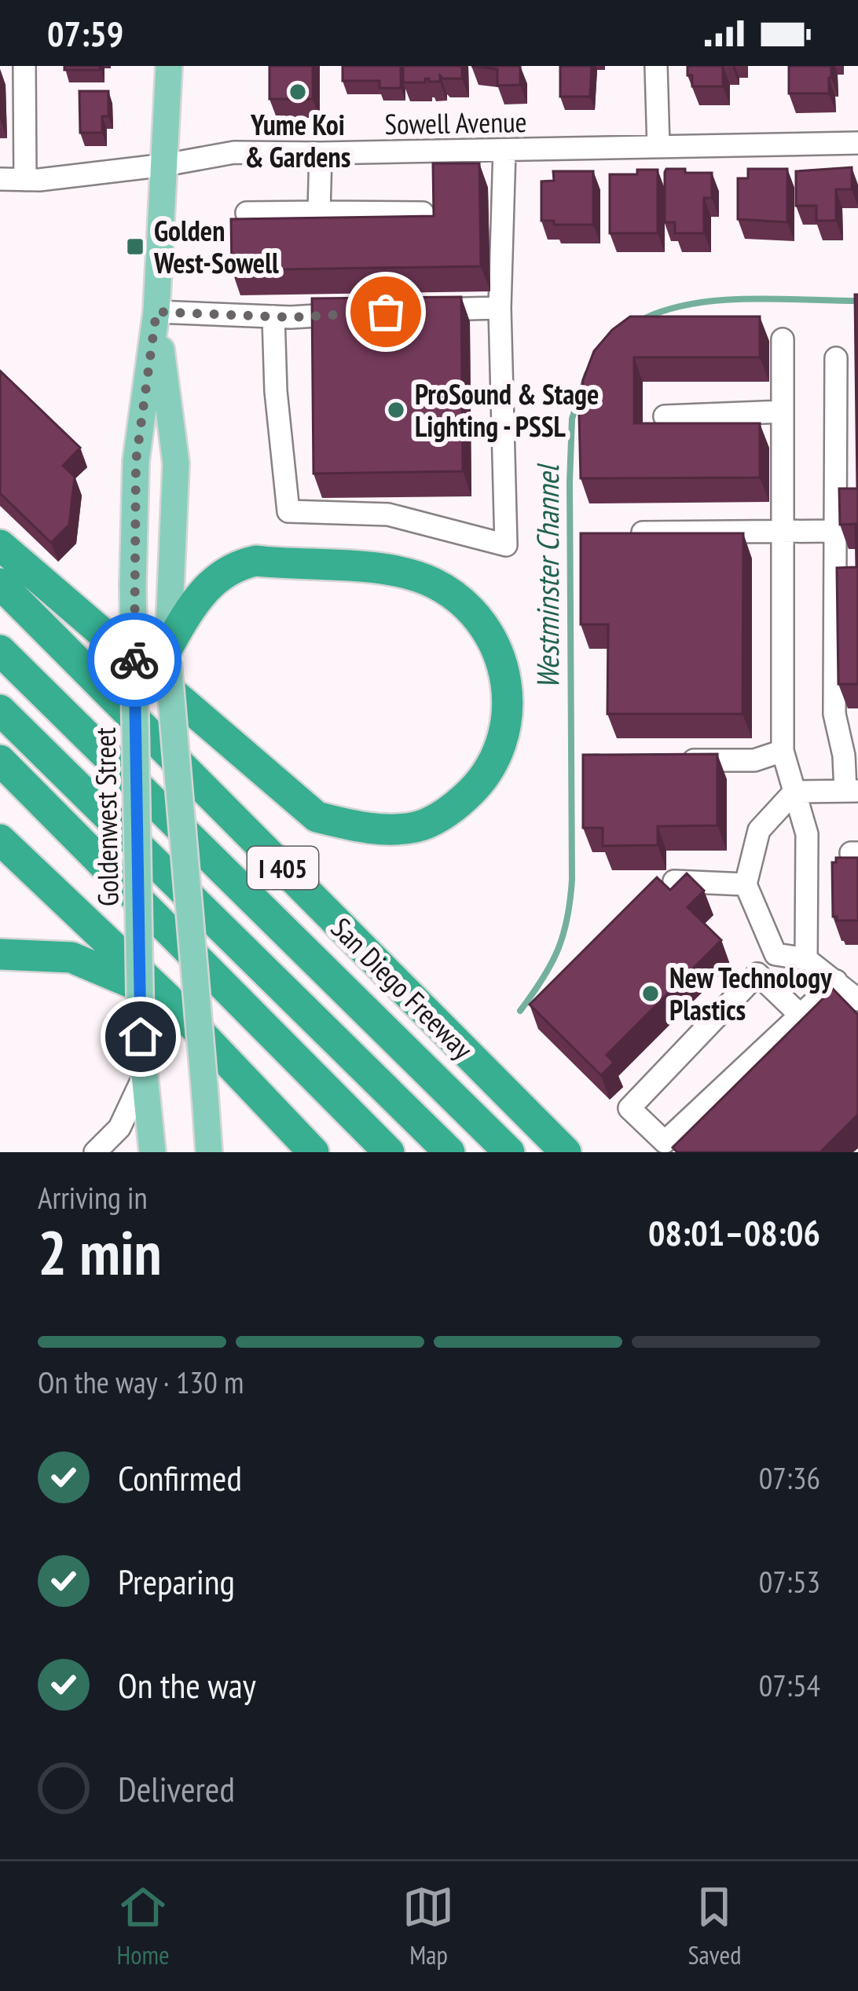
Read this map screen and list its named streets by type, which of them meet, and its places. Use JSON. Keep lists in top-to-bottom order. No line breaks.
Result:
{"streets":{"highway":["I 405","San Diego Freeway"],"main road":["Goldenwest Street"],"street":["Sowell Avenue"]},"crossings":[["Sowell Avenue","Goldenwest Street"]],"water":["Westminster Channel"],"places":{"other":["Yume Koi & Gardens","ProSound & Stage Lighting - PSSL","New Technology Plastics"],"transit":["Golden West-Sowell"]},"page":{"status":"07:59","heading":["2 min","Arriving in","08:01–08:06"],"bar":"On the way · 130 m","list":[["Confirmed","07:36"],["Preparing","07:53"],["On the way","07:54"],"Delivered"],"tabs":["Home","Map","Saved"]}}
